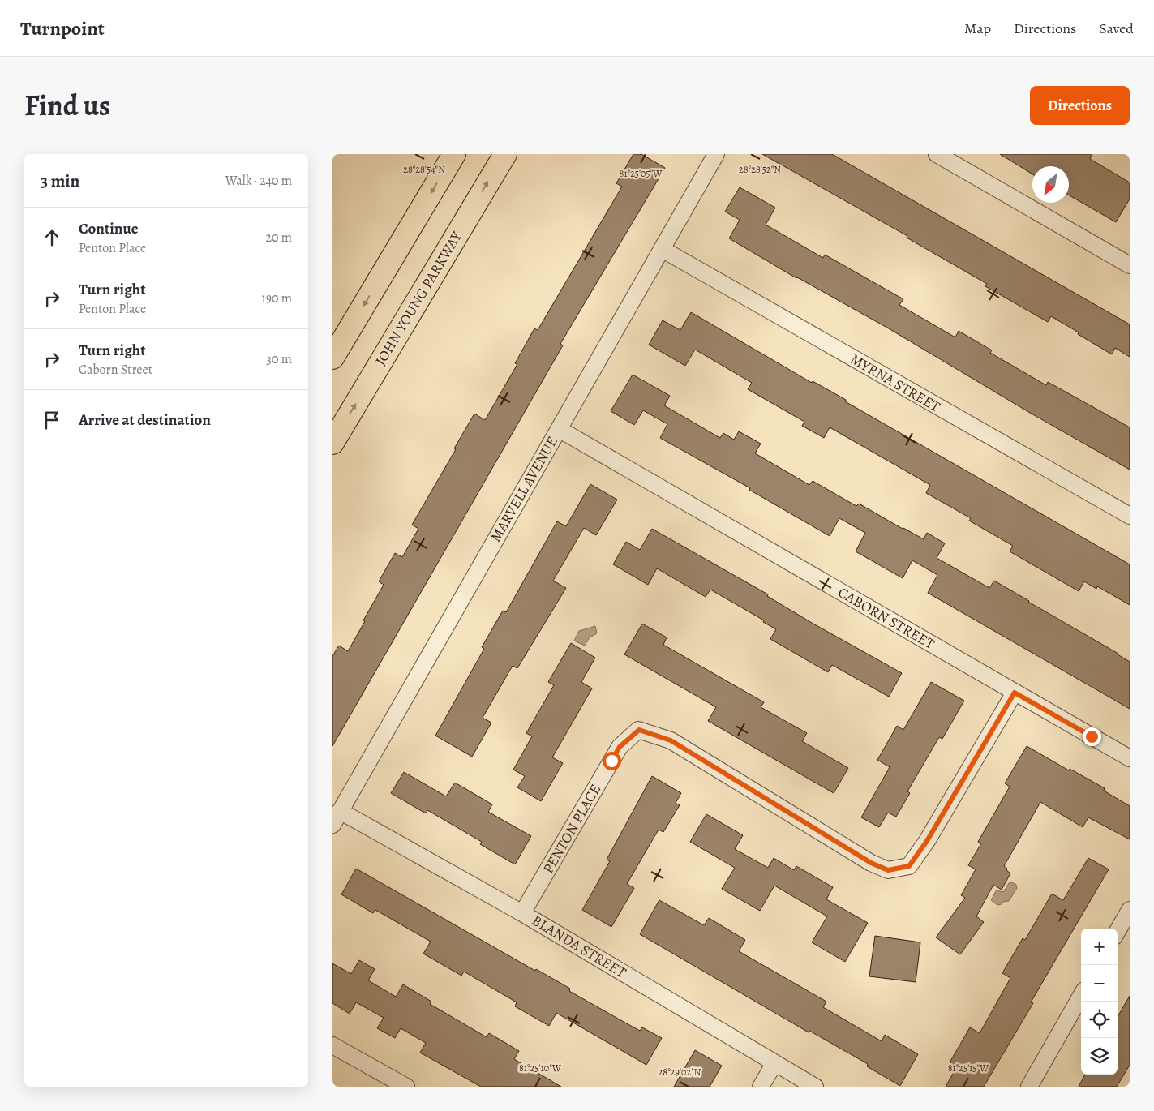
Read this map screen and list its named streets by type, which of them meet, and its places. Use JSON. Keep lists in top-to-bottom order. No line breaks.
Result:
{"streets":{"highway":["JOHN YOUNG PARKWAY"],"street":["MYRNA STREET","MARVELL AVENUE","CABORN STREET","PENTON PLACE","BLANDA STREET"]},"crossings":[["MYRNA STREET","MARVELL AVENUE"],["MARVELL AVENUE","CABORN STREET"],["MARVELL AVENUE","BLANDA STREET"],["CABORN STREET","PENTON PLACE"],["PENTON PLACE","BLANDA STREET"]],"north":"bottom left","page":{"header":"Turnpoint","nav":["Map","Directions","Saved"],"title":"Find us","buttons":"Directions","heading":["3 min","Walk · 240 m"],"list":[["Continue","Penton Place","20 m"],["Turn right","Penton Place","190 m"],["Turn right","Caborn Street","30 m"],"Arrive at destination"],"map_buttons":["+","−"]},"coordinates":["28°28'54\"N","28°28'52\"N","81°25'05\"W","81°25'10\"W","81°25'15\"W","28°29'02\"N"]}
